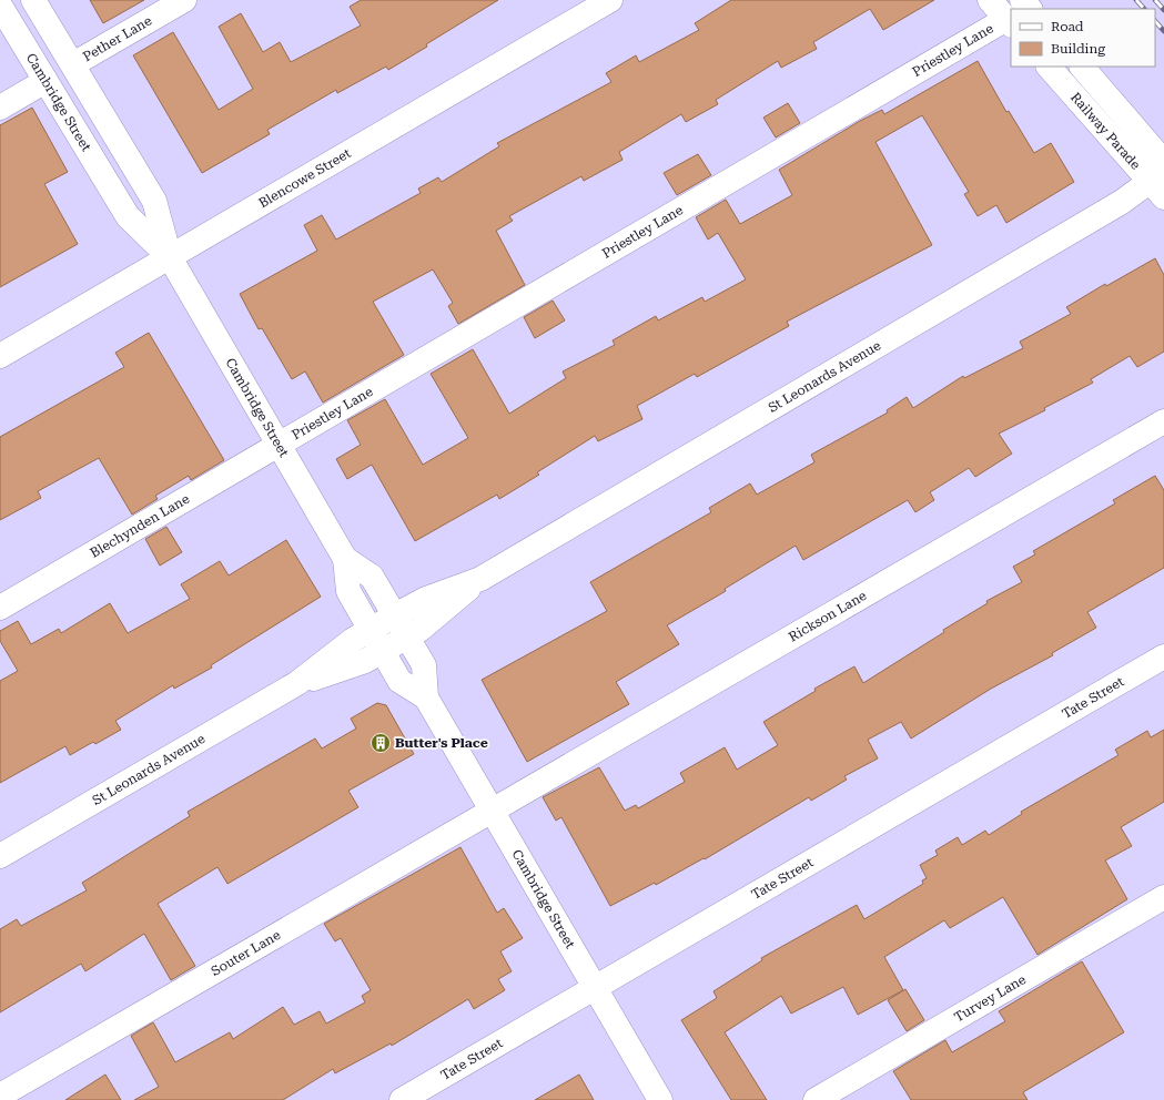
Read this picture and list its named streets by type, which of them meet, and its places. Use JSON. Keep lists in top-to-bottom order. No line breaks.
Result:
{"streets":{"street":["Pether Lane","Priestley Lane","Cambridge Street","Railway Parade","Blencowe Street","St Leonards Avenue","Blechynden Lane","Rickson Lane","Tate Street","Souter Lane","Turvey Lane"]},"crossings":[["Pether Lane","Cambridge Street"],["Priestley Lane","Cambridge Street"],["Priestley Lane","Blechynden Lane"],["Cambridge Street","Blencowe Street"],["Cambridge Street","St Leonards Avenue"],["Cambridge Street","Blechynden Lane"],["Cambridge Street","Rickson Lane"],["Cambridge Street","Tate Street"],["Cambridge Street","Souter Lane"],["Railway Parade","St Leonards Avenue"],["Rickson Lane","Souter Lane"]],"places":{"building":["Butter's Place"]},"legend":["Road","Building"]}
